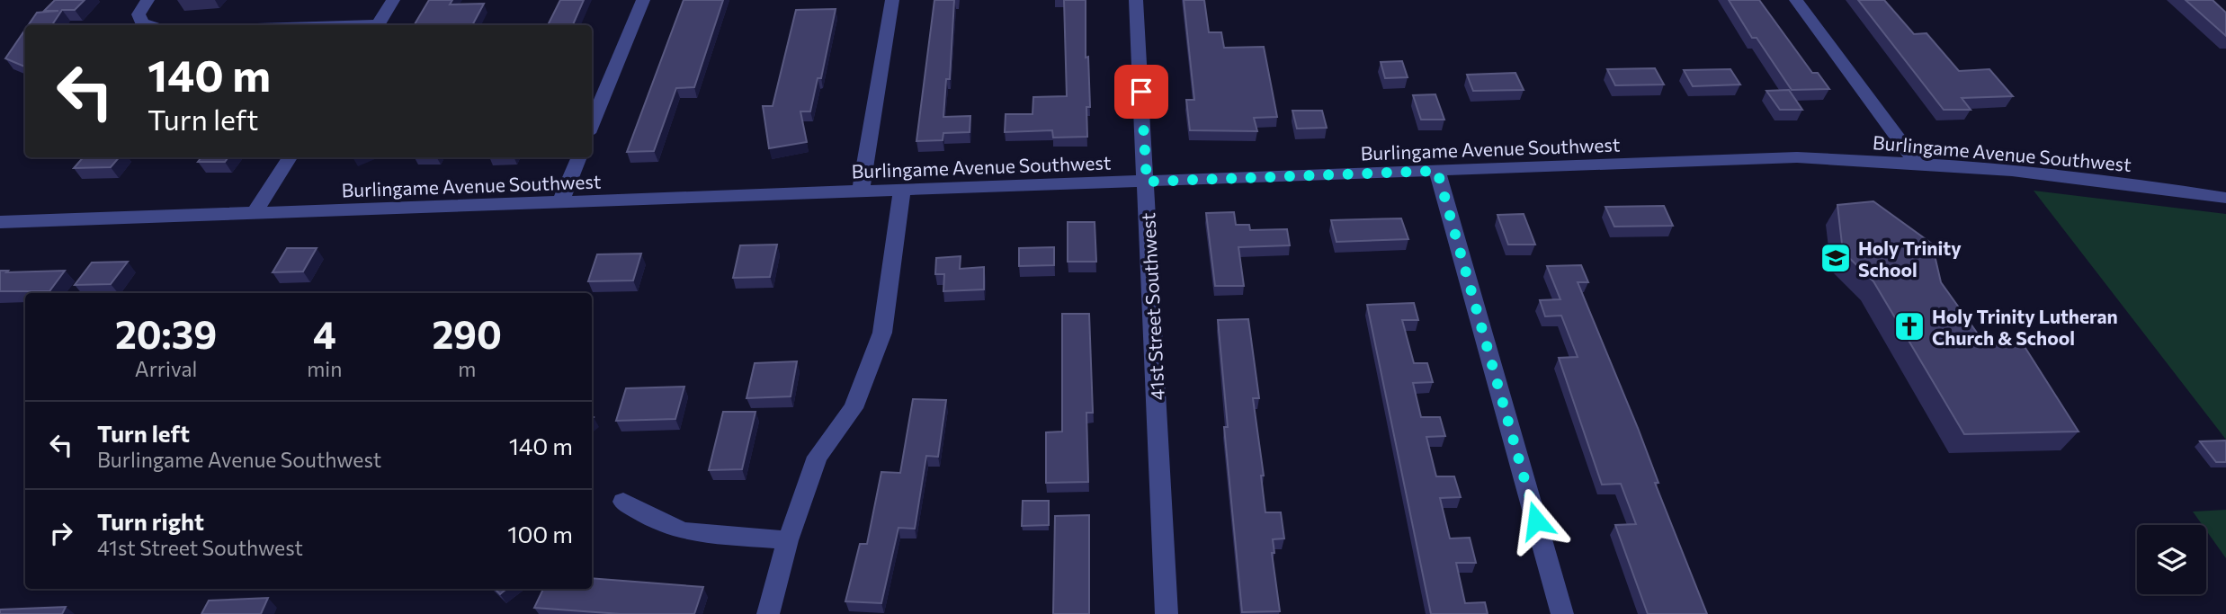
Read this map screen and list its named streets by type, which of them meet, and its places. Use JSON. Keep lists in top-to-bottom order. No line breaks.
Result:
{"streets":{"street":["Burlingame Avenue Southwest","41st Street Southwest"]},"crossings":[["Burlingame Avenue Southwest","41st Street Southwest"]],"places":{"school or university":["Holy Trinity School"],"church":["Holy Trinity Lutheran Church & School"]},"page":{"turn":["140 m","Turn left"],"eta":["20:39","Arrival","4","min","290","m"],"list":[{"name":"Turn left","note":"Burlingame Avenue Southwest","value":"140 m"},{"name":"Turn right","note":"41st Street Southwest","value":"100 m"}]}}
